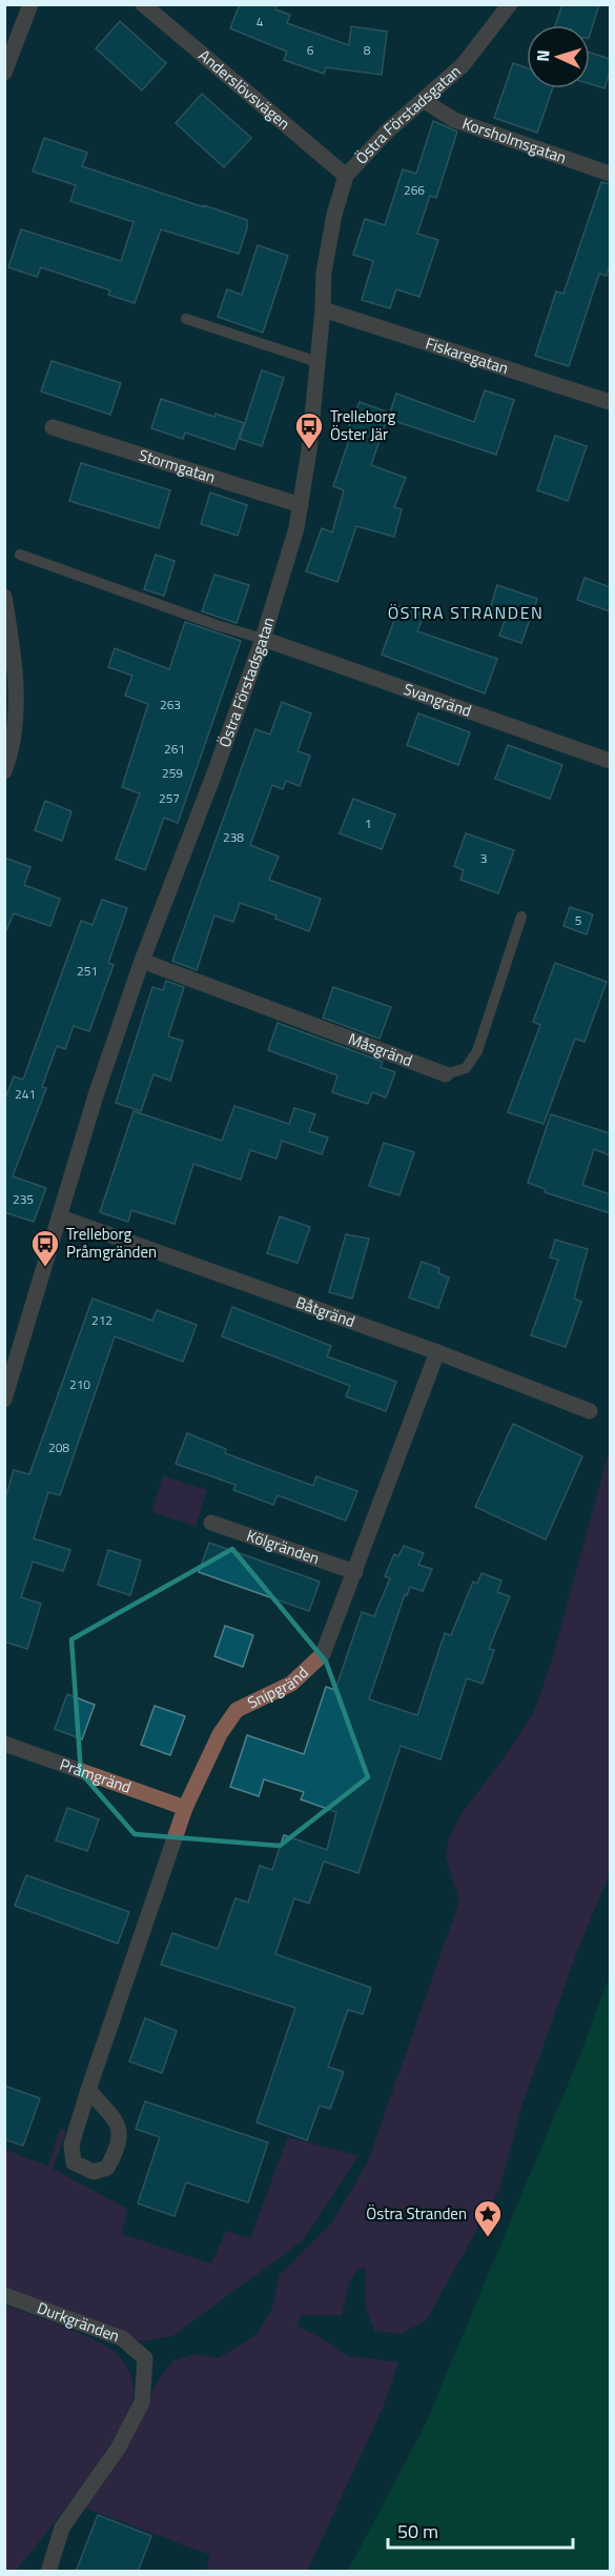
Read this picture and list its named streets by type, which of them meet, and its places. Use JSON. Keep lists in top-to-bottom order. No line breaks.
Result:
{"streets":{"street":["Anderslövsvägen","Östra Förstadsgatan","Korsholmsgatan","Fiskaregatan","Stormgatan","Svangränd","Måsgränd","Båtgränd","Kölgränden","Snipgränd","Pråmgränd","Durkgränden"]},"crossings":[["Anderslövsvägen","Östra Förstadsgatan"],["Östra Förstadsgatan","Korsholmsgatan"],["Östra Förstadsgatan","Fiskaregatan"],["Östra Förstadsgatan","Stormgatan"],["Östra Förstadsgatan","Svangränd"],["Östra Förstadsgatan","Måsgränd"],["Östra Förstadsgatan","Båtgränd"],["Båtgränd","Snipgränd"],["Kölgränden","Snipgränd"],["Snipgränd","Pråmgränd"]],"districts":["ÖSTRA STRANDEN"],"places":{"bus stop":["Trelleborg Öster Jär","Trelleborg Pråmgränden"],"place":["Östra Stranden"]},"house_numbers":["4","6","8","266","263","261","259","257","1","238","3","5","251","241","235","212","210","208"],"scale_bar":"50 m","north":"left"}
